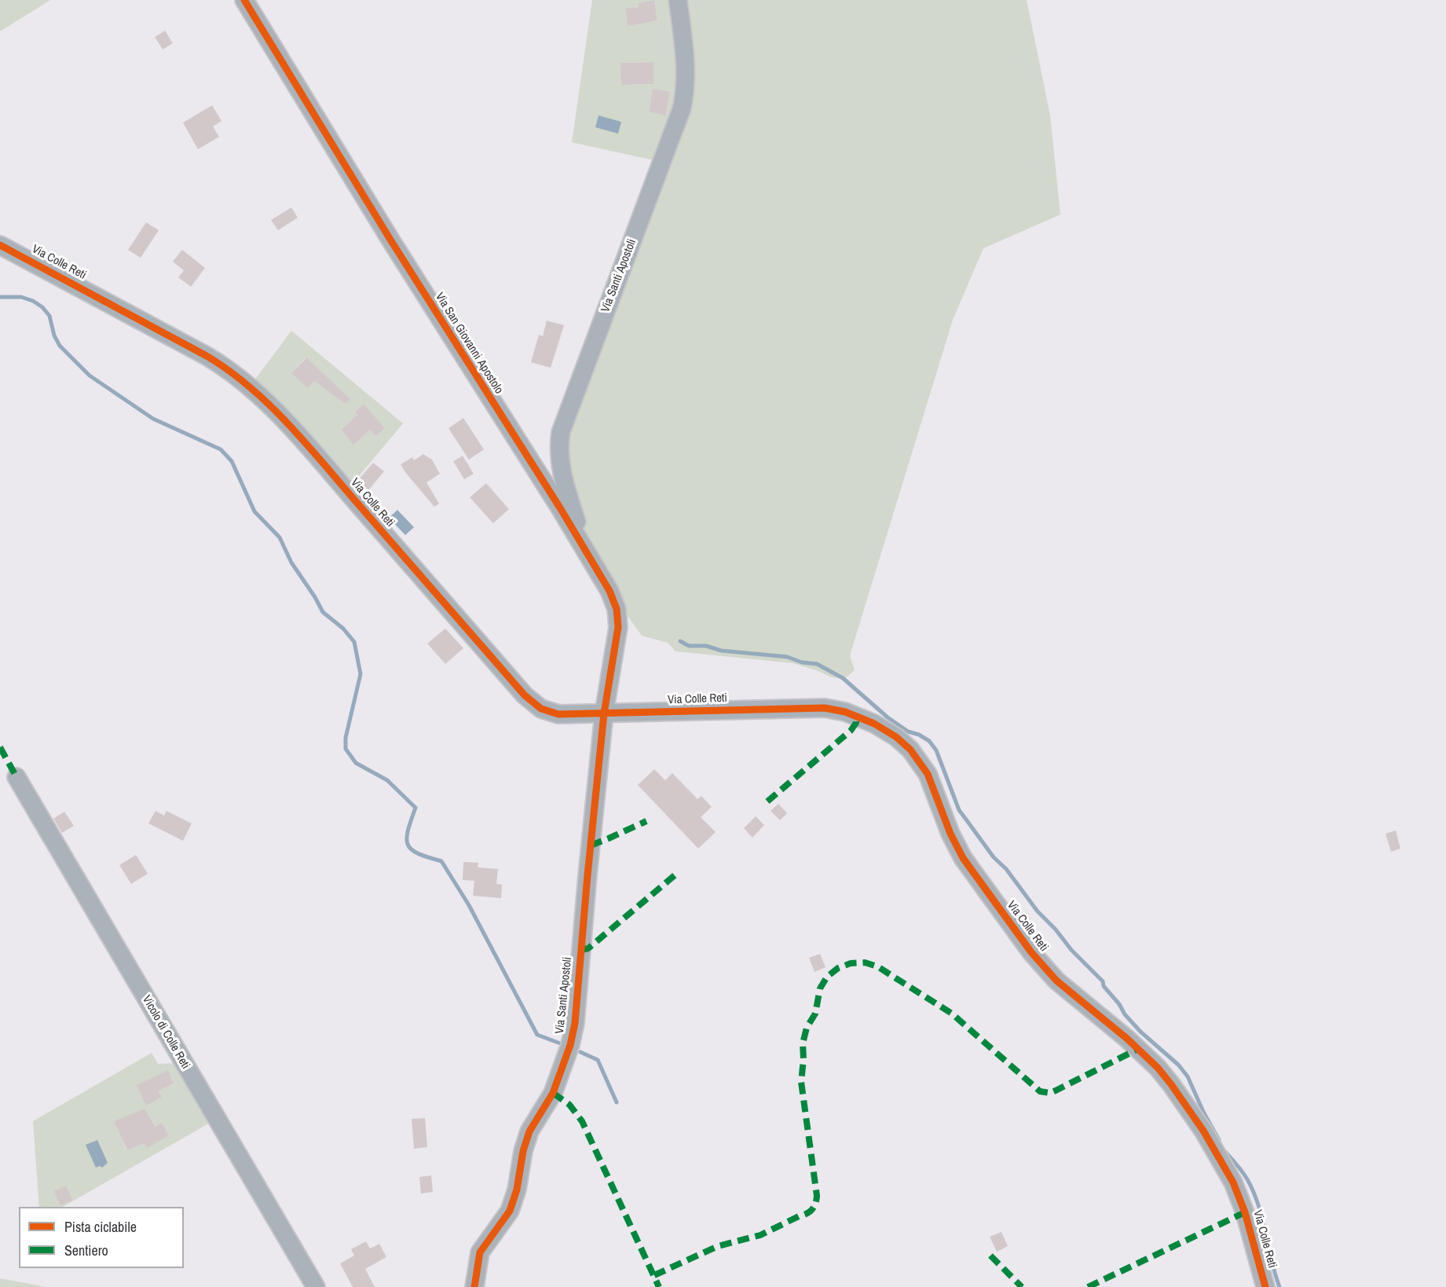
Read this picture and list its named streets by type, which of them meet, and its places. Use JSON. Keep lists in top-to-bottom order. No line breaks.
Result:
{"streets":{"street":["Via Colle Reti","Via Santi Apostoli","Via San Giovanni Apostolo","Vicolo di Colle Reti"]},"crossings":[["Via Colle Reti","Via Santi Apostoli"],["Via Colle Reti","Via San Giovanni Apostolo"],["Via Santi Apostoli","Via San Giovanni Apostolo"]],"legend":["Pista ciclabile","Sentiero"]}
